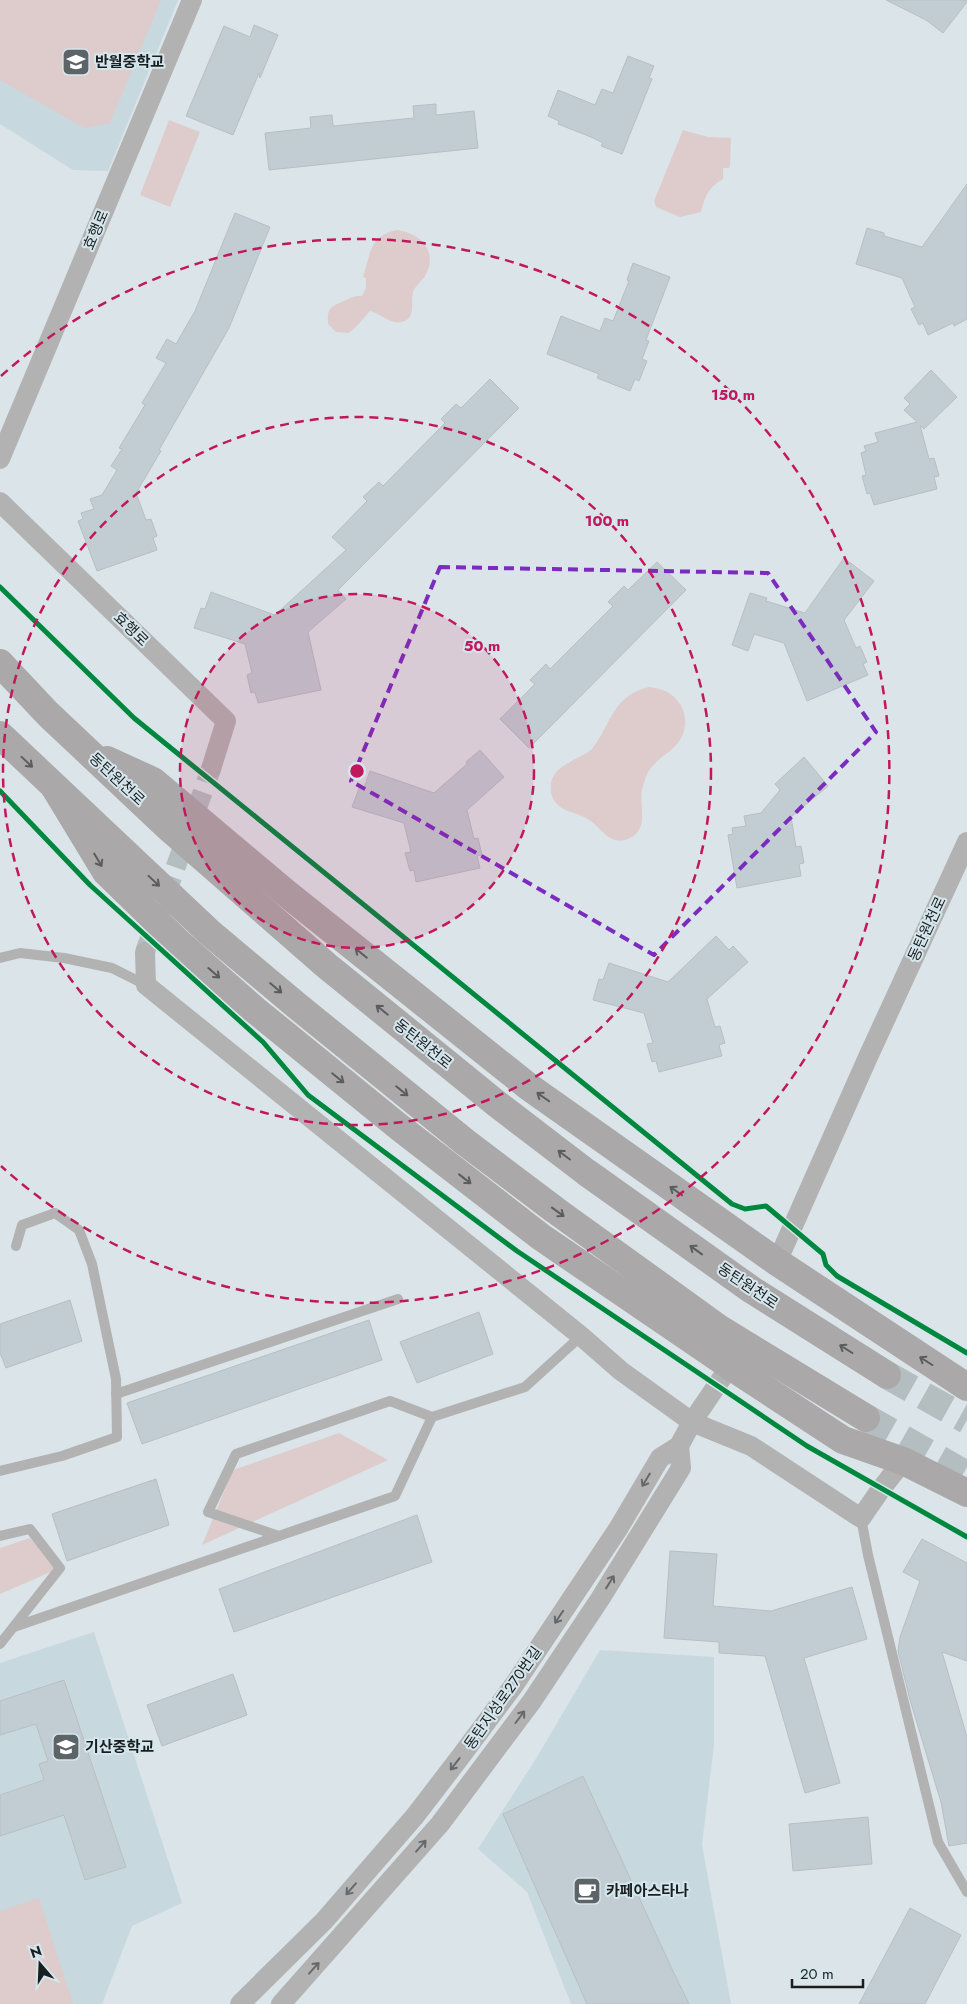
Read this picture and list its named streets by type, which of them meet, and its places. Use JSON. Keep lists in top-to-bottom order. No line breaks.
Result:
{"streets":{"main road":["동탄원천로"],"street":["효행로","동탄지성로270번길"]},"places":{"school or university":["반월중학교","기산중학교"],"cafe":["카페아스타나"]},"scale_bar":"20 m","north":"top","rings":["150 m","100 m","50 m"]}
